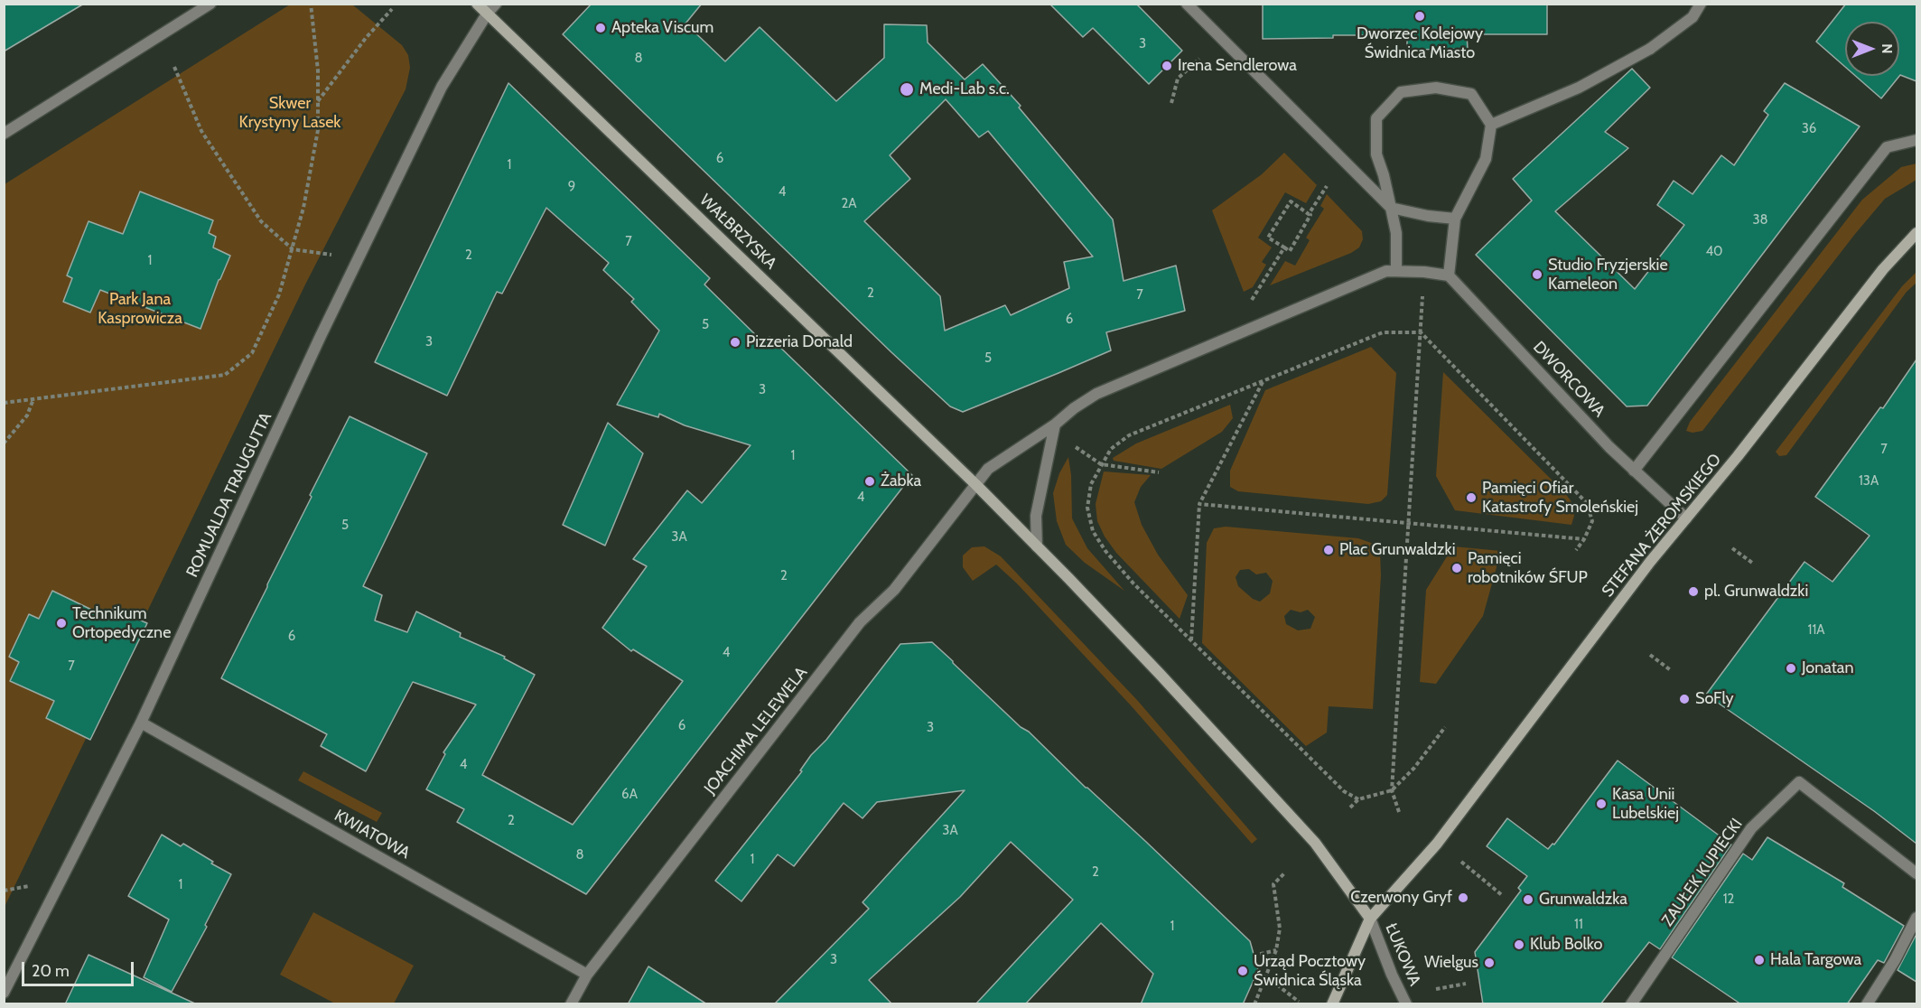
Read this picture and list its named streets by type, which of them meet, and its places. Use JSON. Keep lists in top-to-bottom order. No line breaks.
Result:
{"streets":{"main road":["WAŁBRZYSKA","STEFANA ŻEROMSKIEGO"],"street":["DWORCOWA","ROMUALDA TRAUGUTTA","JOACHIMA LELEWELA","KWIATOWA","ZAUŁEK KUPIECKI","ŁUKOWA"]},"crossings":[["WAŁBRZYSKA","ROMUALDA TRAUGUTTA"],["WAŁBRZYSKA","JOACHIMA LELEWELA"],["DWORCOWA","STEFANA ŻEROMSKIEGO"],["ROMUALDA TRAUGUTTA","KWIATOWA"],["STEFANA ŻEROMSKIEGO","ŁUKOWA"],["JOACHIMA LELEWELA","KWIATOWA"]],"parks":["Skwer Krystyny Lasek","Park Jana Kasprowicza"],"places":["Dworzec Kolejowy Świdnica Miasto","Apteka Viscum","Irena Sendlerowa","Medi-Lab s.c.","Studio Fryzjerskie Kameleon","Pizzeria Donald","Żabka","Pamięci Ofiar Katastrofy Smoleńskiej","Plac Grunwaldzki","Pamięci robotników ŚFUP","pl. Grunwaldzki","Technikum Ortopedyczne","Jonatan","SoFly","Kasa Unii Lubelskiej","Czerwony Gryf","Grunwaldzka","Klub Bolko","Hala Targowa","Wielgus","Urząd Pocztowy Świdnica Śląska"],"house_numbers":["3","8","36","6","1","9","4","2A","38","7","40","2","1","2","7","6","5","3","5","3","7","1","13A","4","5","3A","2","11A","6","4","7","6","3","4","6A","2","3A","8","1","2","1","12","11","1","3"],"scale_bar":"20 m","north":"right"}
